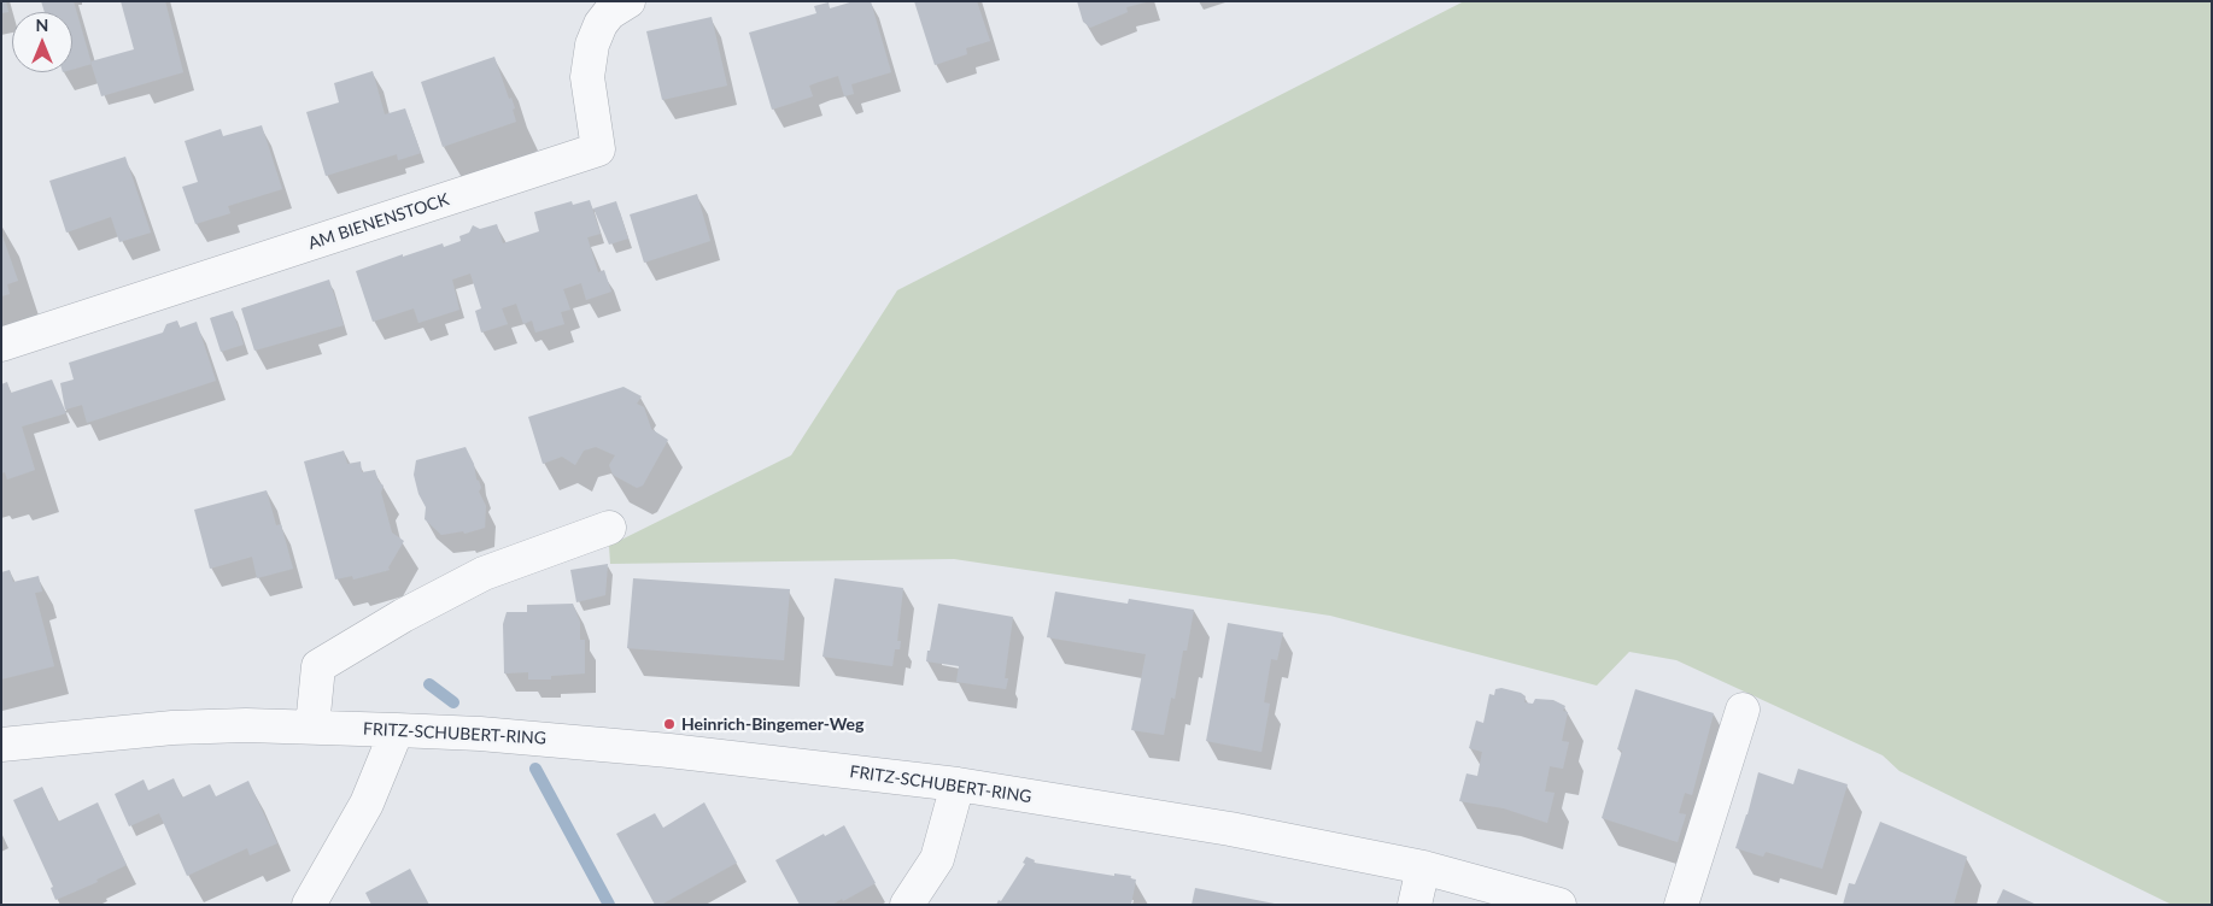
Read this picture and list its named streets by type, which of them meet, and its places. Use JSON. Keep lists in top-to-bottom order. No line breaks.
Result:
{"streets":{"street":["AM BIENENSTOCK","FRITZ-SCHUBERT-RING"]},"places":["Heinrich-Bingemer-Weg"],"north":"top"}
